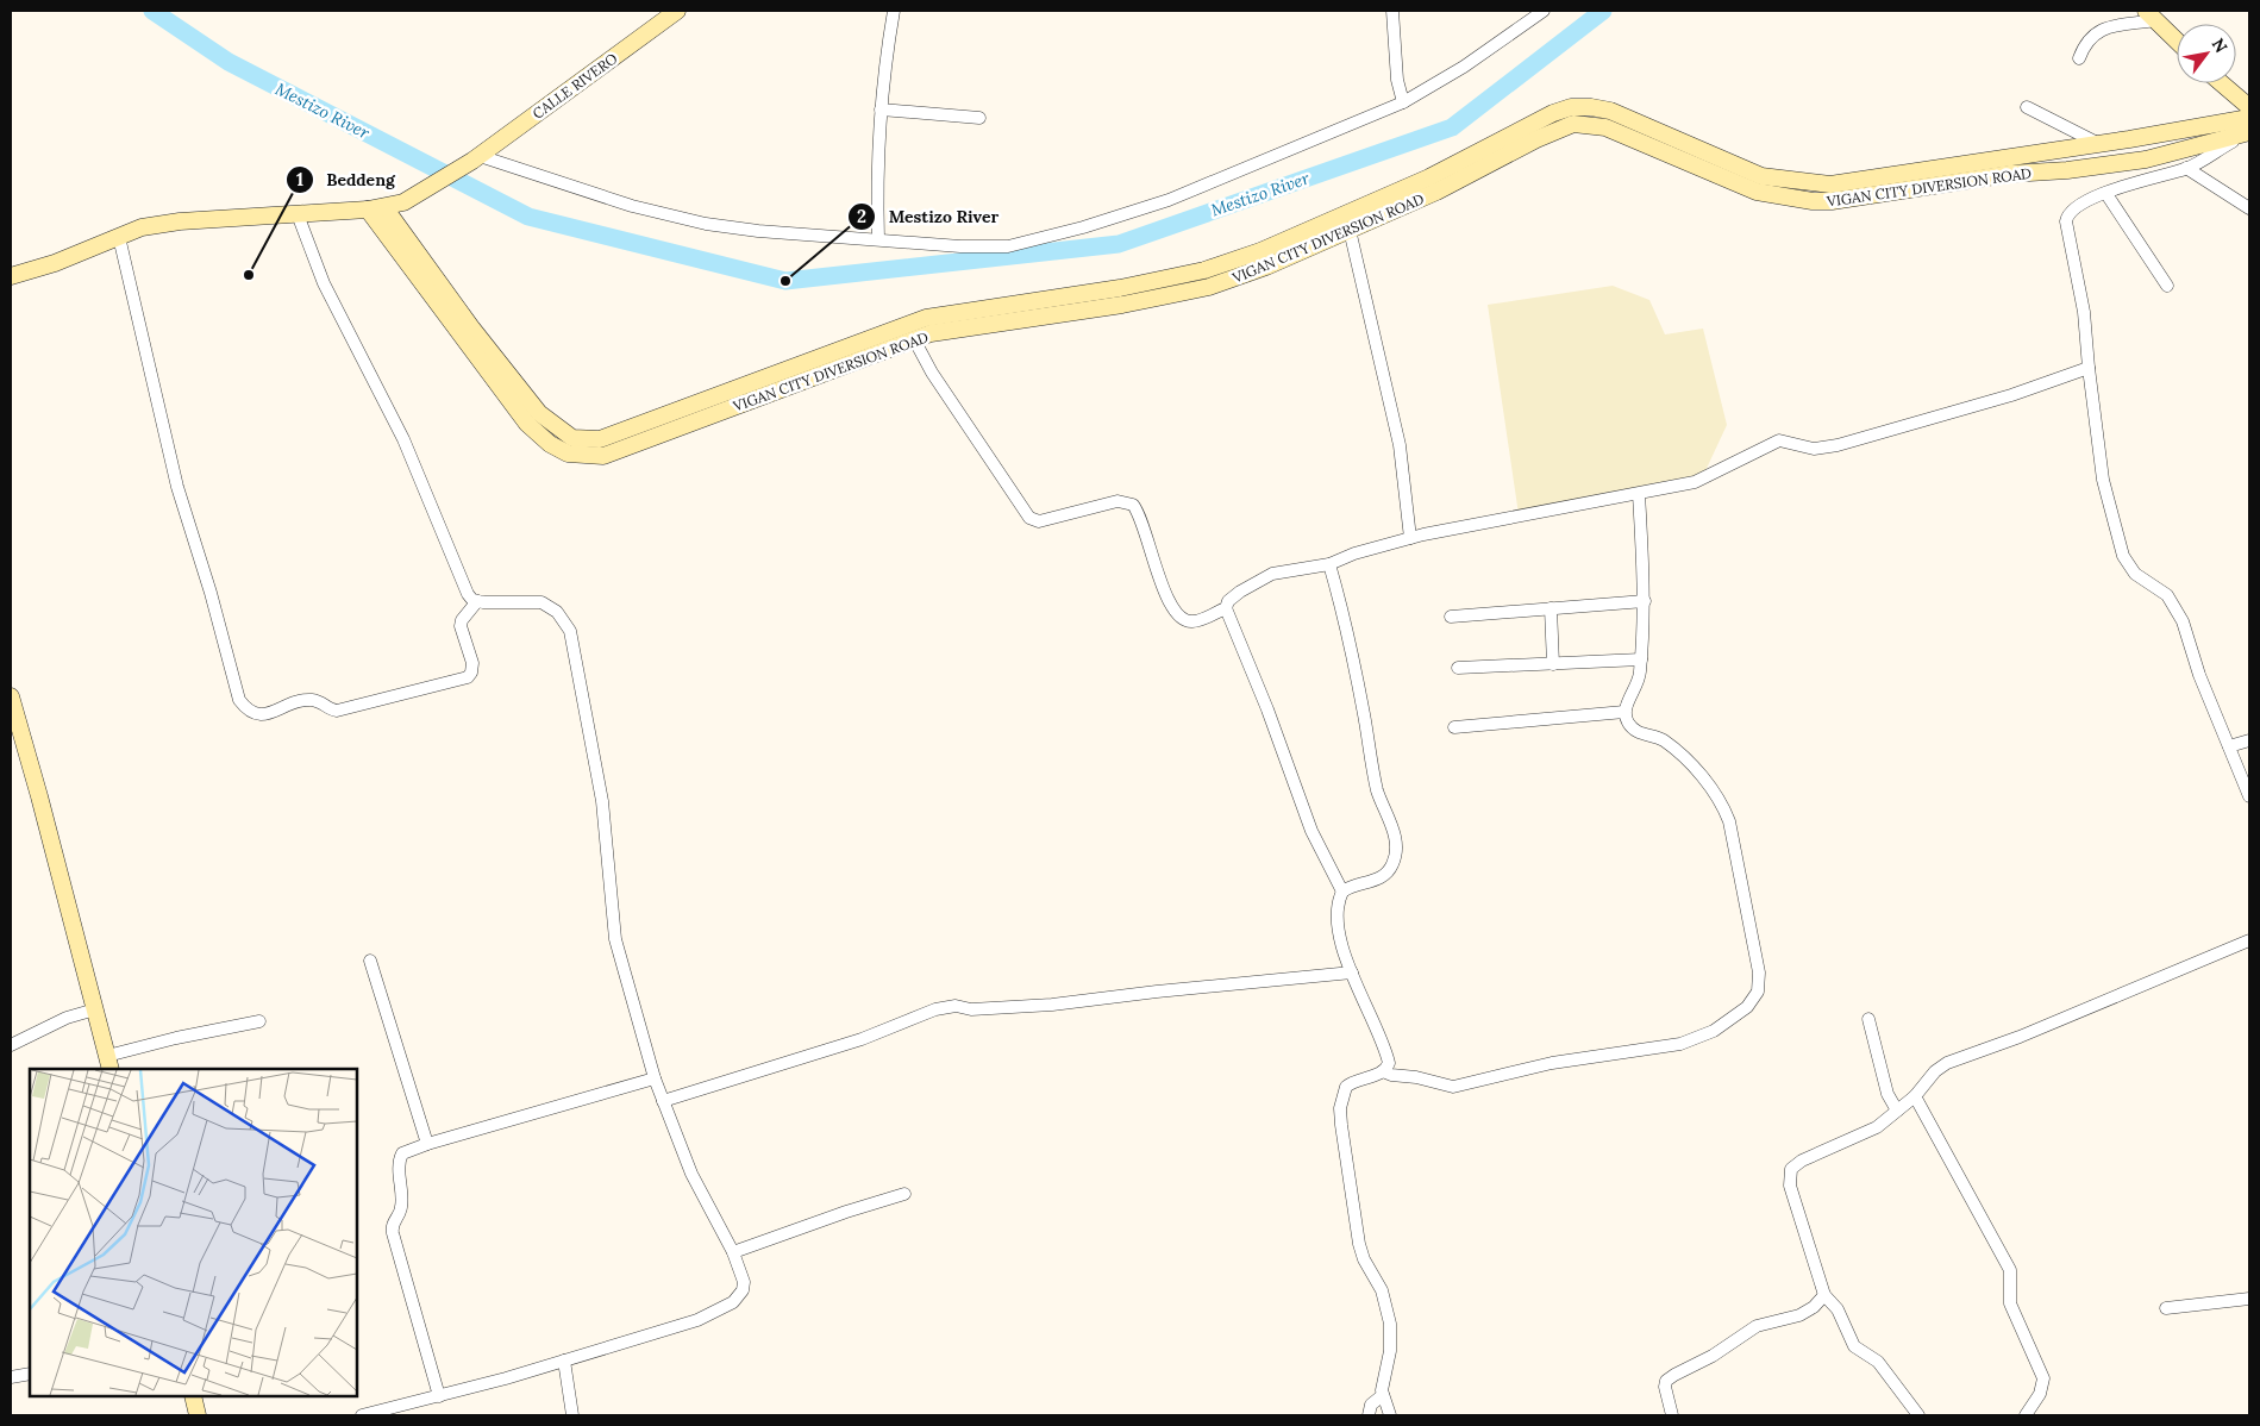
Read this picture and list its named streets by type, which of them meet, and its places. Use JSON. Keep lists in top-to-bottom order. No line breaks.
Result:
{"streets":{"main road":["CALLE RIVERO","VIGAN CITY DIVERSION ROAD"]},"crossings":[["CALLE RIVERO","VIGAN CITY DIVERSION ROAD"]],"water":["Mestizo River"],"places":["Beddeng","Mestizo River"],"north":"top right"}
